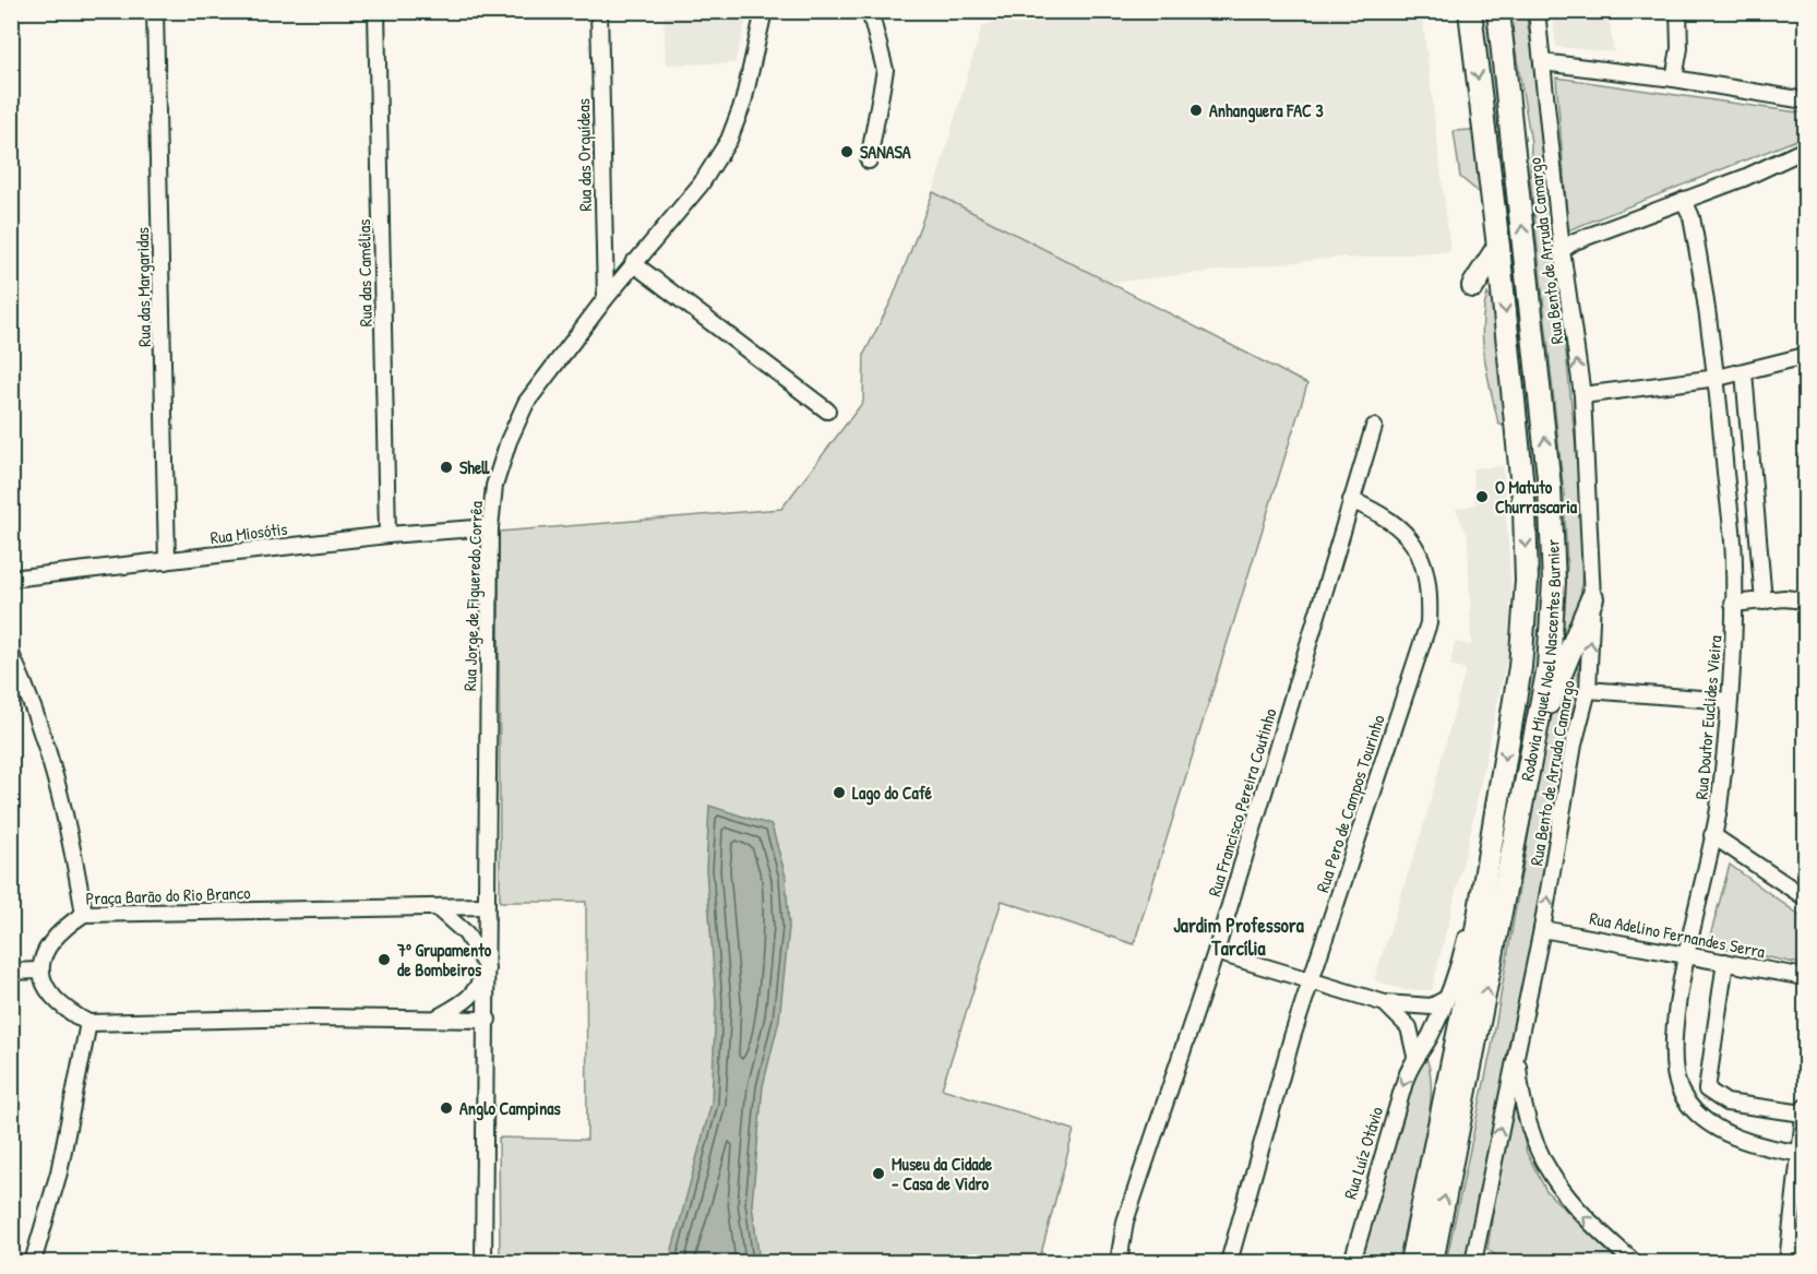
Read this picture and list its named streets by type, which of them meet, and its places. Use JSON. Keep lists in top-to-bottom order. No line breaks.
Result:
{"streets":{"highway":["Rodovia Miguel Noel Nascentes Burnier"],"street":["Rua das Orquídeas","Rua Bento de Arruda Camargo","Rua das Camélias","Rua das Margaridas","Rua Miosótis","Rua Jorge de Figueredo Corrêa","Rua Doutor Euclides Vieira","Rua Francisco Pereira Coutinho","Rua Pero de Campos Tourinho","Praça Barão do Rio Branco","Rua Adelino Fernandes Serra","Rua Luíz Otávio"]},"crossings":[["Rua das Orquídeas","Rua Jorge de Figueredo Corrêa"],["Rua Bento de Arruda Camargo","Rua Adelino Fernandes Serra"],["Rua das Camélias","Rua Miosótis"],["Rua das Margaridas","Rua Miosótis"],["Rua Miosótis","Rua Jorge de Figueredo Corrêa"],["Rua Jorge de Figueredo Corrêa","Praça Barão do Rio Branco"],["Rodovia Miguel Noel Nascentes Burnier","Rua Luíz Otávio"],["Rua Doutor Euclides Vieira","Rua Adelino Fernandes Serra"],["Rua Francisco Pereira Coutinho","Rua Pero de Campos Tourinho"]],"one_way":["Rua Bento de Arruda Camargo","Rua Luíz Otávio"],"districts":["Jardim Professora Tarcília"],"places":["Anhanguera FAC 3","SANASA","Shell","O Matuto Churrascaria","Lago do Café","7º Grupamento de Bombeiros","Anglo Campinas","Museu da Cidade - Casa de Vidro"]}
